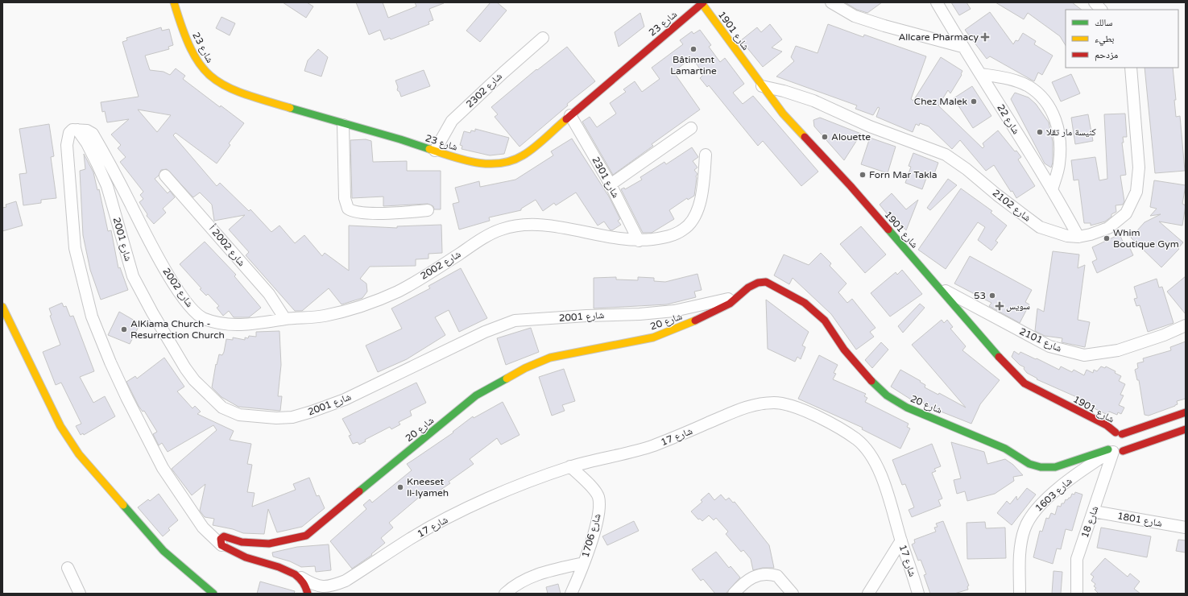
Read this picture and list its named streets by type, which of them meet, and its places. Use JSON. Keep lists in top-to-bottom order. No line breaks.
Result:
{"streets":{"street":["شارع 23","شارع 1901","شارع 2302","شارع 22","شارع 2301","شارع 2102","شارع 2001","شارع 2002 أ","شارع 2002","شارع 20","شارع 2101","شارع 17","شارع 1603","شارع 1801","شارع 18","شارع 1706"]},"crossings":[["شارع 23","شارع 1901"],["شارع 23","شارع 2302"],["شارع 23","شارع 2301"],["شارع 1901","شارع 2102"],["شارع 1901","شارع 20"],["شارع 1901","شارع 2101"],["شارع 1901","شارع 1603"],["شارع 1901","شارع 18"],["شارع 22","شارع 2102"],["شارع 2301","شارع 2002"],["شارع 2001","شارع 2002"],["شارع 2001","شارع 20"],["شارع 2002 أ","شارع 2002"],["شارع 20","شارع 1603"],["شارع 20","شارع 18"],["شارع 17","شارع 1706"],["شارع 1603","شارع 18"],["شارع 1801","شارع 18"]],"places":{"health":["Allcare Pharmacy","سويس"],"other":["Bâtiment Lamartine","Chez Malek","كنيسة مار تقلا","Alouette","Forn Mar Takla","Whim Boutique Gym","53","AlKiama Church - Resurrection Church","Kneeset Il-Iyameh"]},"legend":["سالك","بطيء","مزدحم"]}
